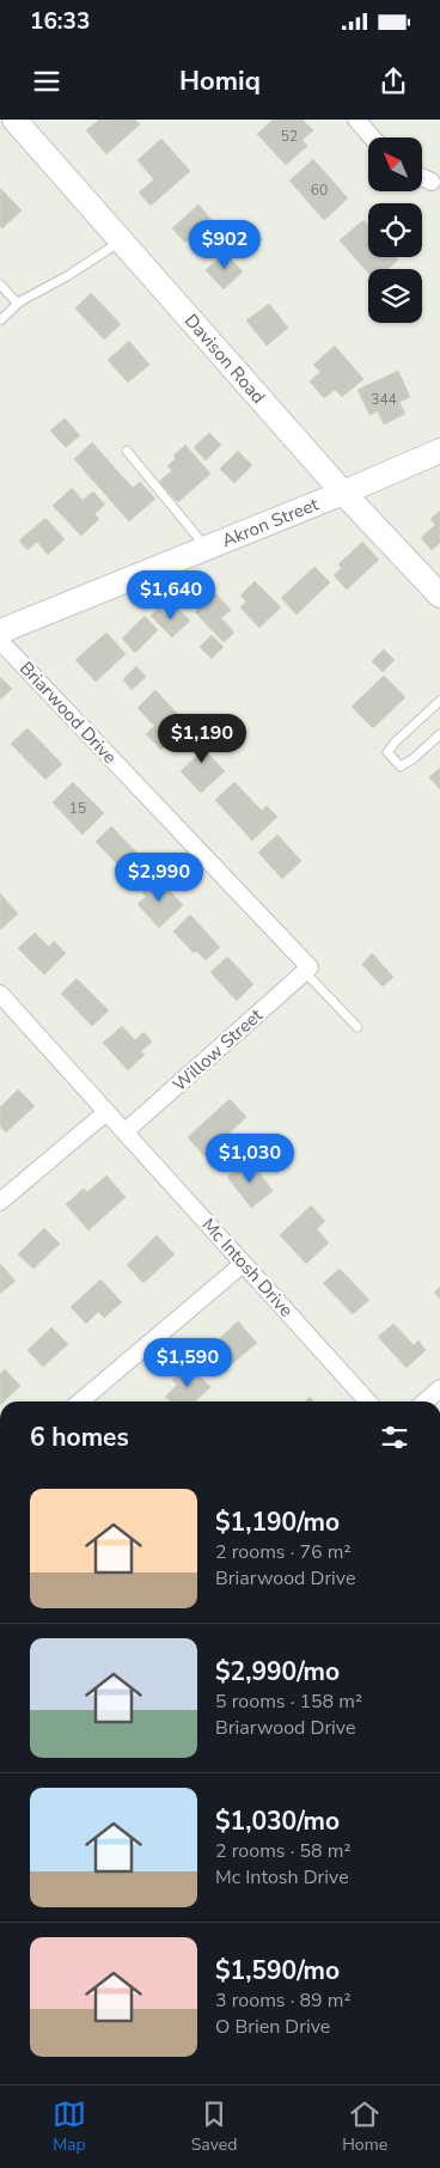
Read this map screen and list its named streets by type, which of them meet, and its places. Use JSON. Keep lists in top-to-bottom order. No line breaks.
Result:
{"streets":{"street":["Davison Road","Akron Street","Briarwood Drive","Willow Street","Mc Intosh Drive"]},"crossings":[["Davison Road","Akron Street"],["Briarwood Drive","Willow Street"],["Willow Street","Mc Intosh Drive"]],"house_numbers":["52","60","344","15"],"north":"top left","page":{"status":"16:33","header":"Homiq","price":["$902","$1,640","$1,190","$2,990","$1,030","$1,590"],"heading":"6 homes","list":[{"name":"$1,190/mo","note":"2 rooms · 76 m² · Briarwood Drive"},{"name":"$2,990/mo","note":"5 rooms · 158 m² · Briarwood Drive"},{"name":"$1,030/mo","note":"2 rooms · 58 m² · Mc Intosh Drive"},{"name":"$1,590/mo","note":"3 rooms · 89 m² · O Brien Drive"}],"tabs":["Map","Saved","Home"]}}
